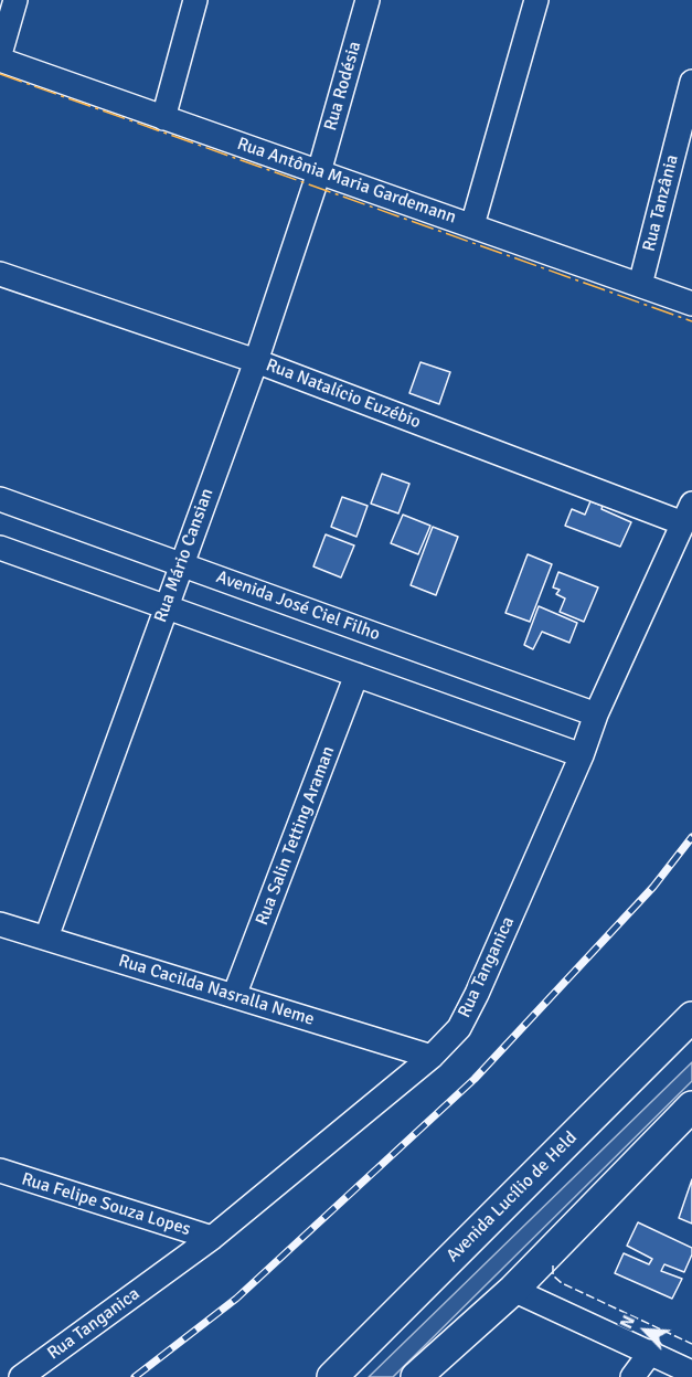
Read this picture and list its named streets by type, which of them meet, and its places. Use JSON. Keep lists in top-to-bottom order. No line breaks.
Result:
{"streets":{"main road":["Avenida Lucílio de Held"],"street":["Rua Rodésia","Rua Antônia Maria Gardemann","Rua Tanzânia","Rua Natalício Euzébio","Rua Mário Cansian","Avenida José Ciel Filho","Rua Salin Tetting Araman","Rua Tanganica","Rua Cacilda Nasralla Neme","Rua Felipe Souza Lopes"]},"crossings":[["Rua Rodésia","Rua Antônia Maria Gardemann"],["Rua Rodésia","Rua Mário Cansian"],["Rua Antônia Maria Gardemann","Rua Tanzânia"],["Rua Antônia Maria Gardemann","Rua Mário Cansian"],["Rua Natalício Euzébio","Rua Mário Cansian"],["Rua Natalício Euzébio","Rua Tanganica"],["Rua Mário Cansian","Avenida José Ciel Filho"],["Rua Mário Cansian","Rua Cacilda Nasralla Neme"],["Avenida José Ciel Filho","Rua Tanganica"],["Rua Salin Tetting Araman","Rua Cacilda Nasralla Neme"],["Rua Tanganica","Rua Cacilda Nasralla Neme"],["Rua Tanganica","Rua Felipe Souza Lopes"]],"north":"top left"}
